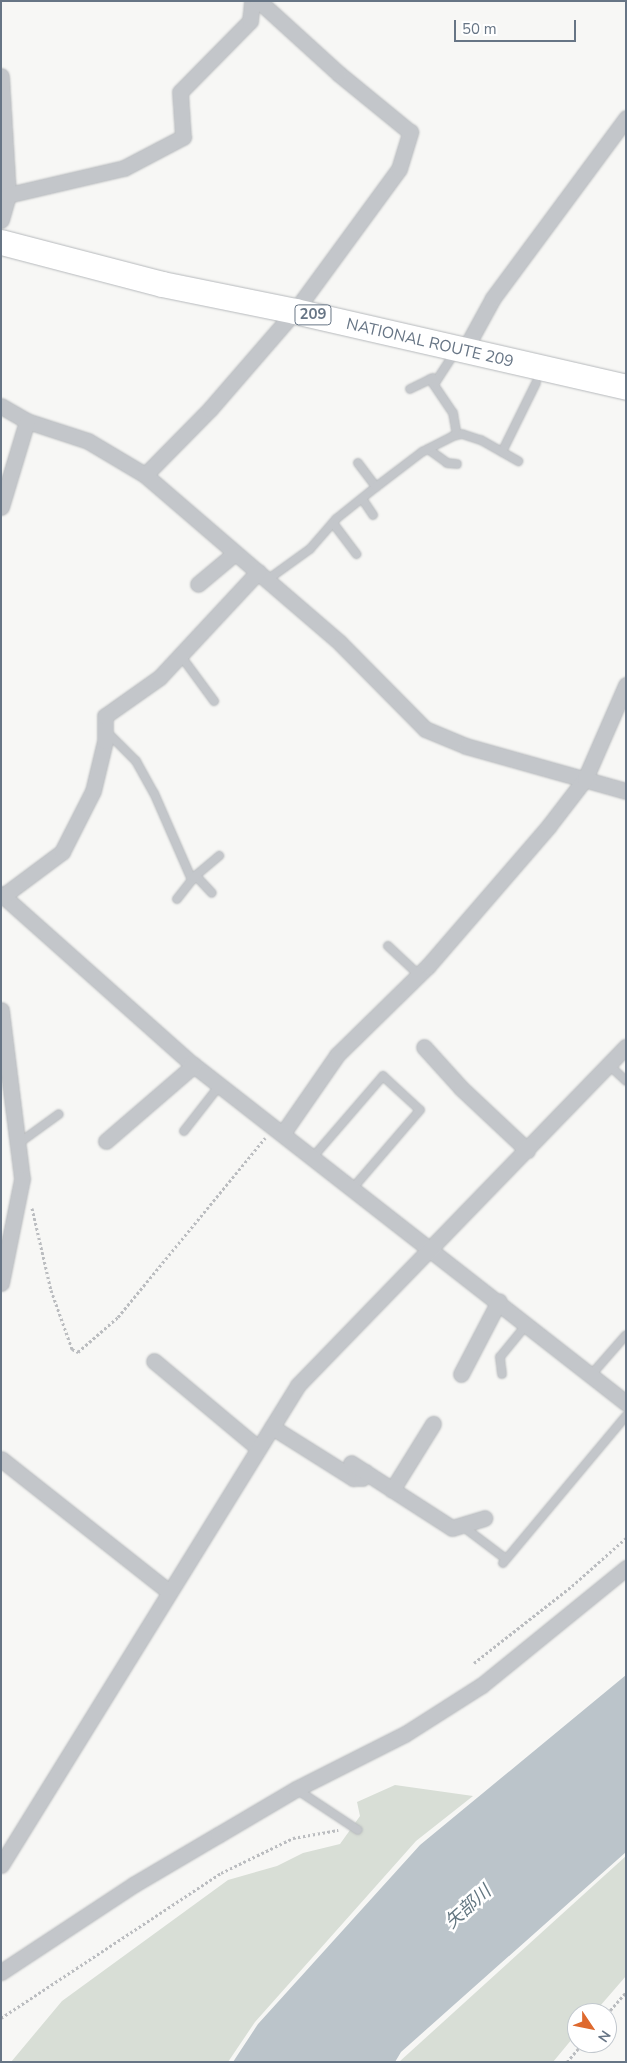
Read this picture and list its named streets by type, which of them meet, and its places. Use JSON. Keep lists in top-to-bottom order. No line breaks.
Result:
{"streets":{"highway":["209","NATIONAL ROUTE 209"]},"water":["矢部川"],"scale_bar":"50 m","north":"bottom right"}
